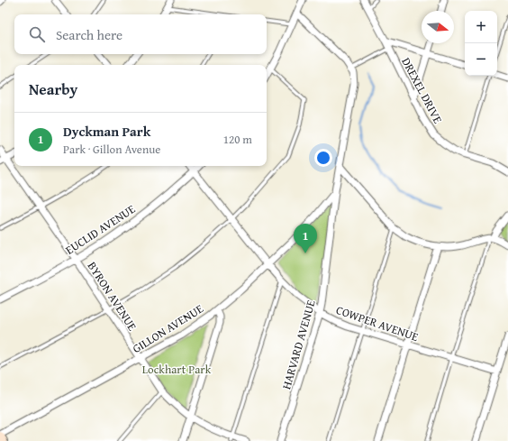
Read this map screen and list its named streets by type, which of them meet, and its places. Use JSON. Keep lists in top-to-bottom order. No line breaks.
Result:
{"streets":{"street":["DREXEL DRIVE","EUCLID AVENUE","BYRON AVENUE","COWPER AVENUE","GILLON AVENUE","HARVARD AVENUE"]},"crossings":[["EUCLID AVENUE","BYRON AVENUE"],["EUCLID AVENUE","COWPER AVENUE"],["BYRON AVENUE","GILLON AVENUE"],["COWPER AVENUE","GILLON AVENUE"],["COWPER AVENUE","HARVARD AVENUE"],["GILLON AVENUE","HARVARD AVENUE"]],"parks":["Lockhart Park"],"north":"right","page":{"map_buttons":["+","−"],"search":"Search here","heading":"Nearby","list":[{"mark":"1","name":"Dyckman Park","note":"Park · Gillon Avenue","value":"120 m"}],"pins":"1"}}
